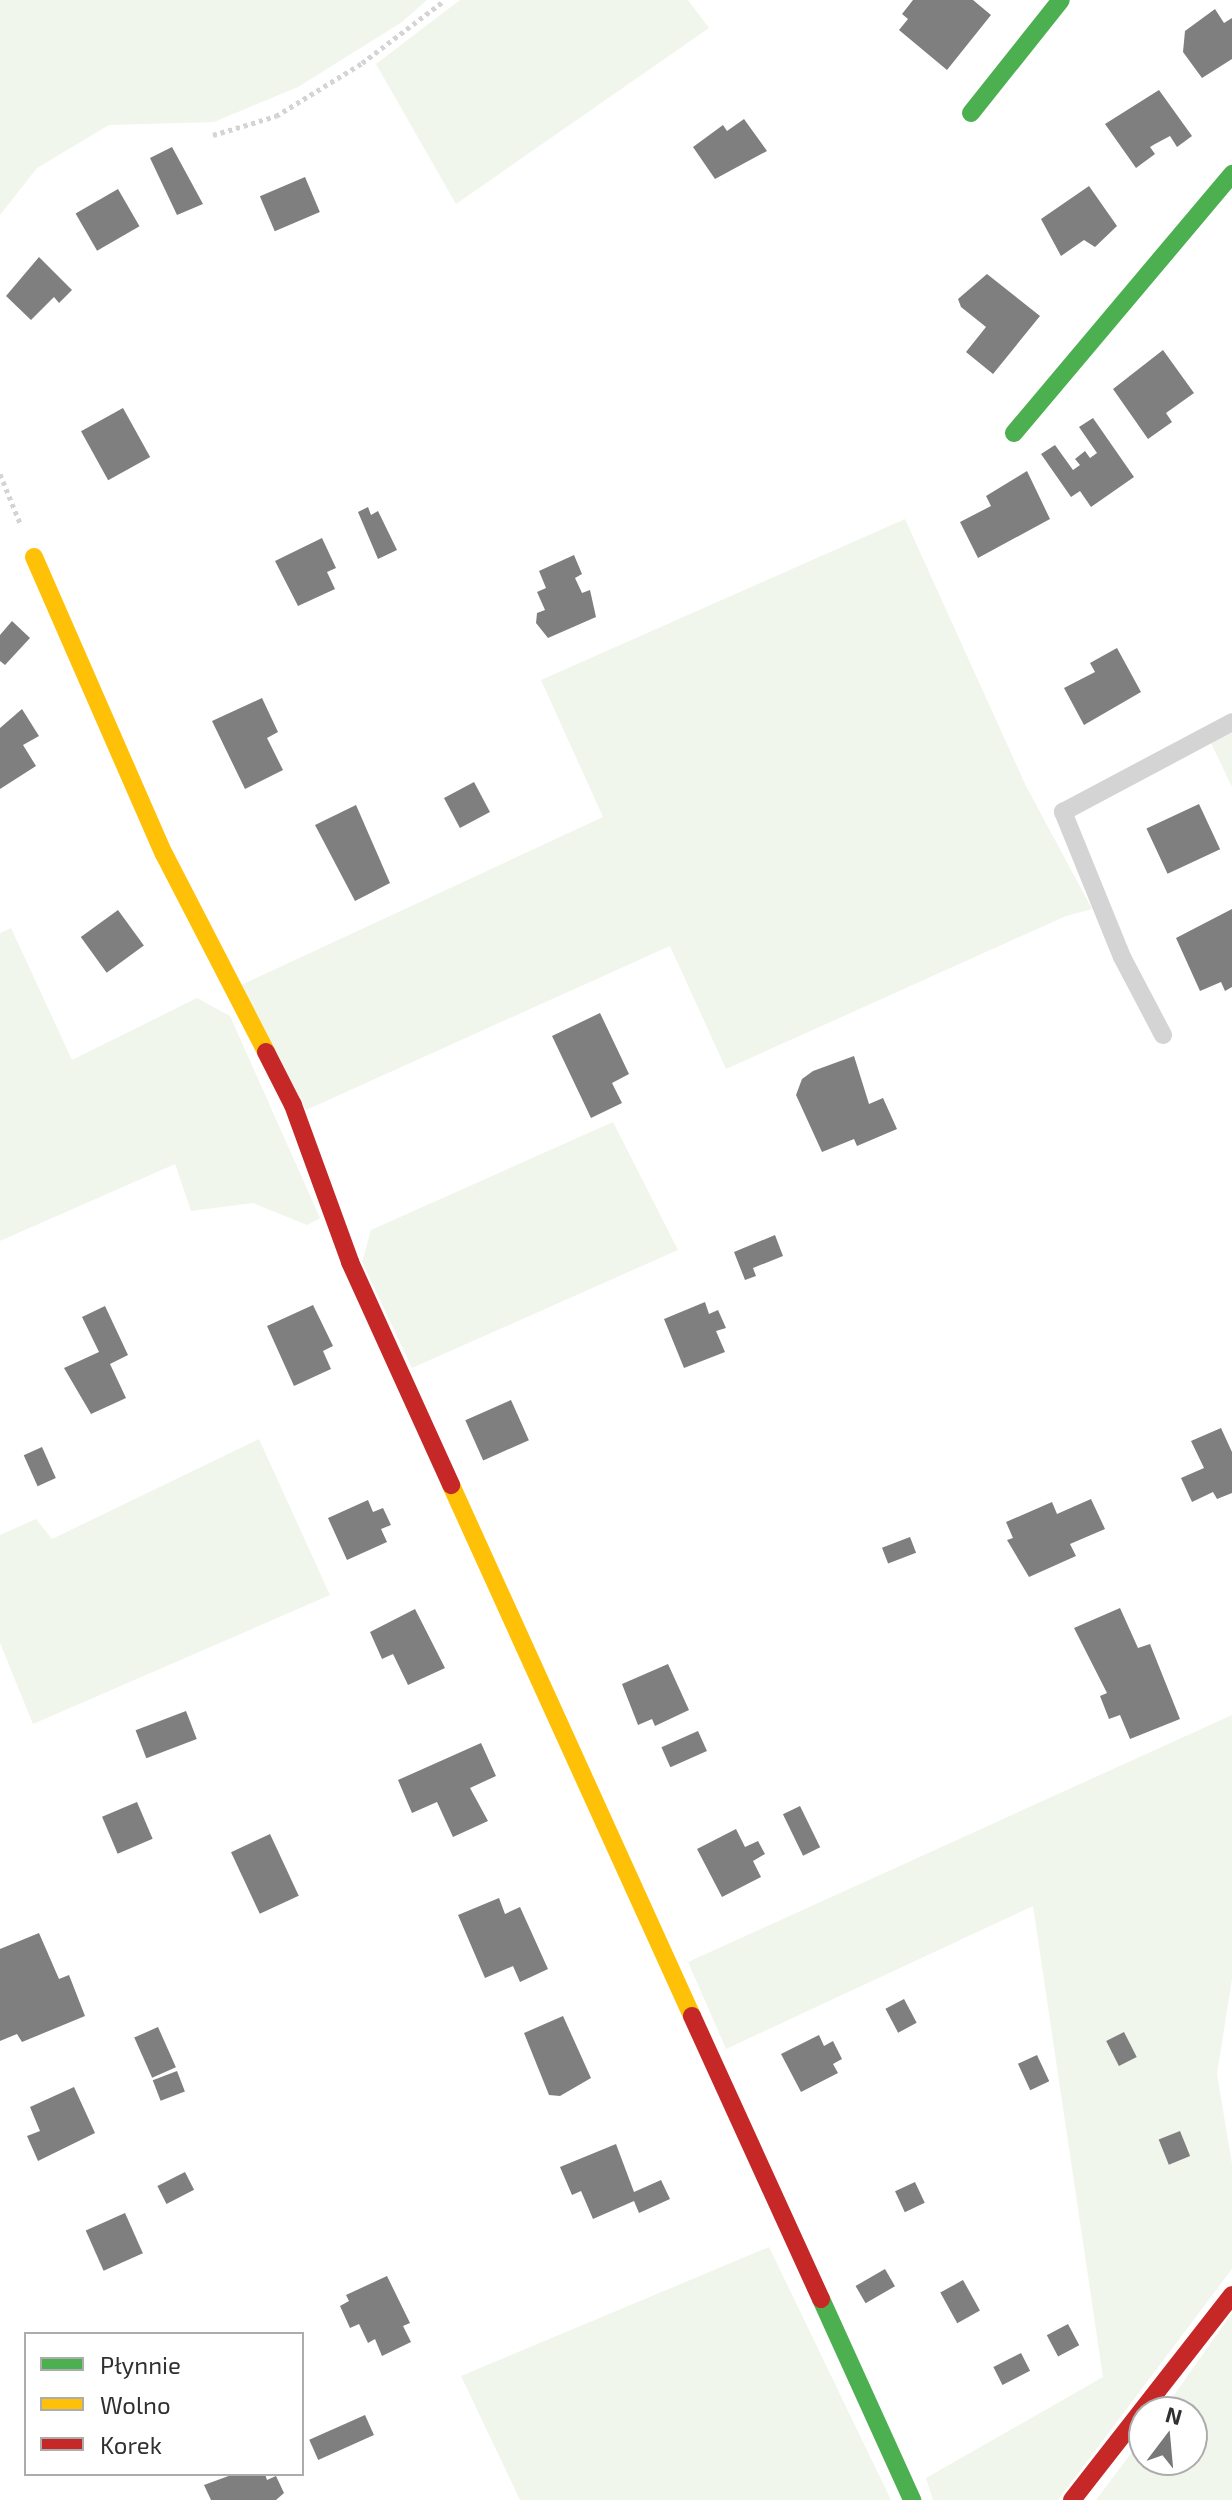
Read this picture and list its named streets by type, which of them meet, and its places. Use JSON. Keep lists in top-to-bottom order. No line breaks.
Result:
{"legend":["Płynnie","Wolno","Korek"],"north":"top"}
